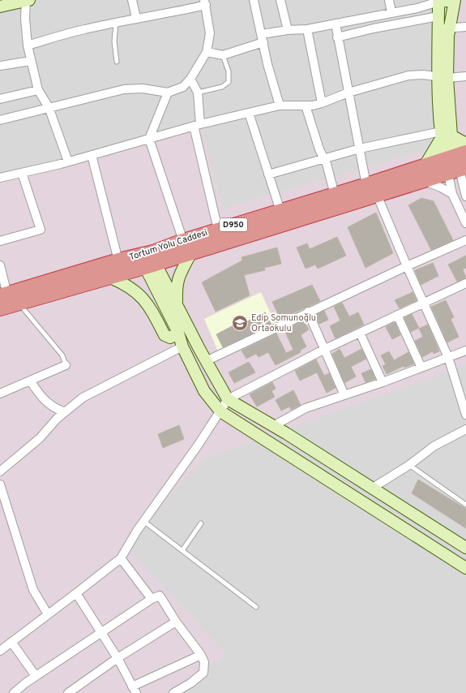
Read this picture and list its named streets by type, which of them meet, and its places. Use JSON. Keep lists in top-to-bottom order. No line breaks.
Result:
{"streets":{"highway":["D950","Tortum Yolu Caddesi"]},"places":{"school or university":["Edip Somunoğlu Ortaokulu"]}}
